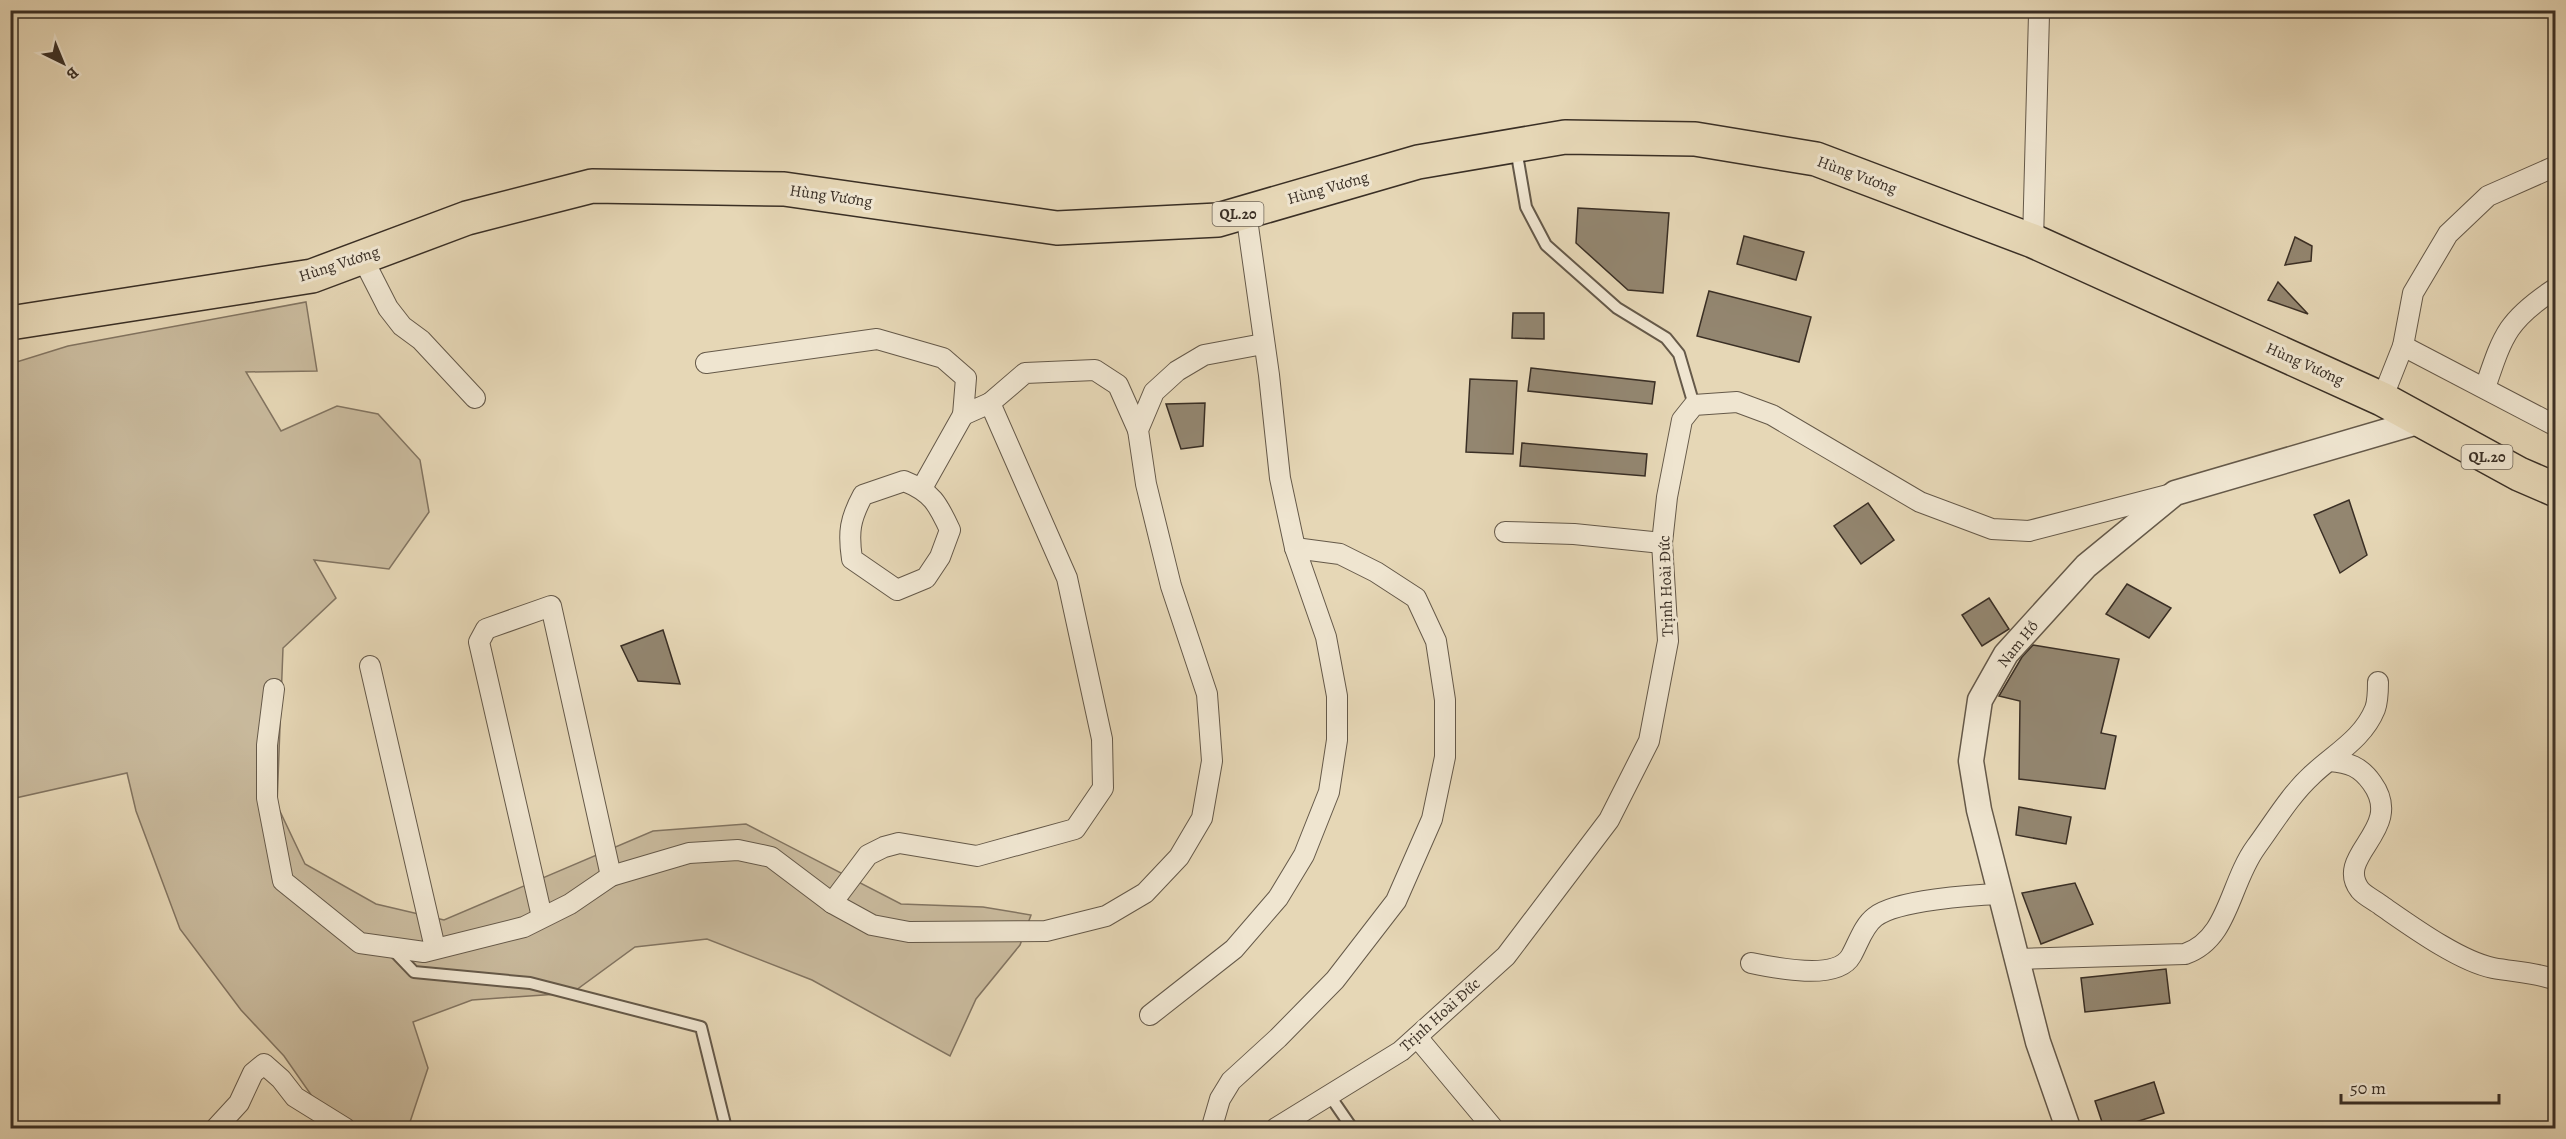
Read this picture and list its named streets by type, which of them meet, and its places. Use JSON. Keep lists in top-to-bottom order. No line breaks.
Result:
{"streets":{"highway":["Hùng Vương","QL.20"],"street":["Trịnh Hoài Đức","Nam Hồ"]},"crossings":[["Hùng Vương","Nam Hồ"]],"scale_bar":"50 m","north":"bottom right"}
